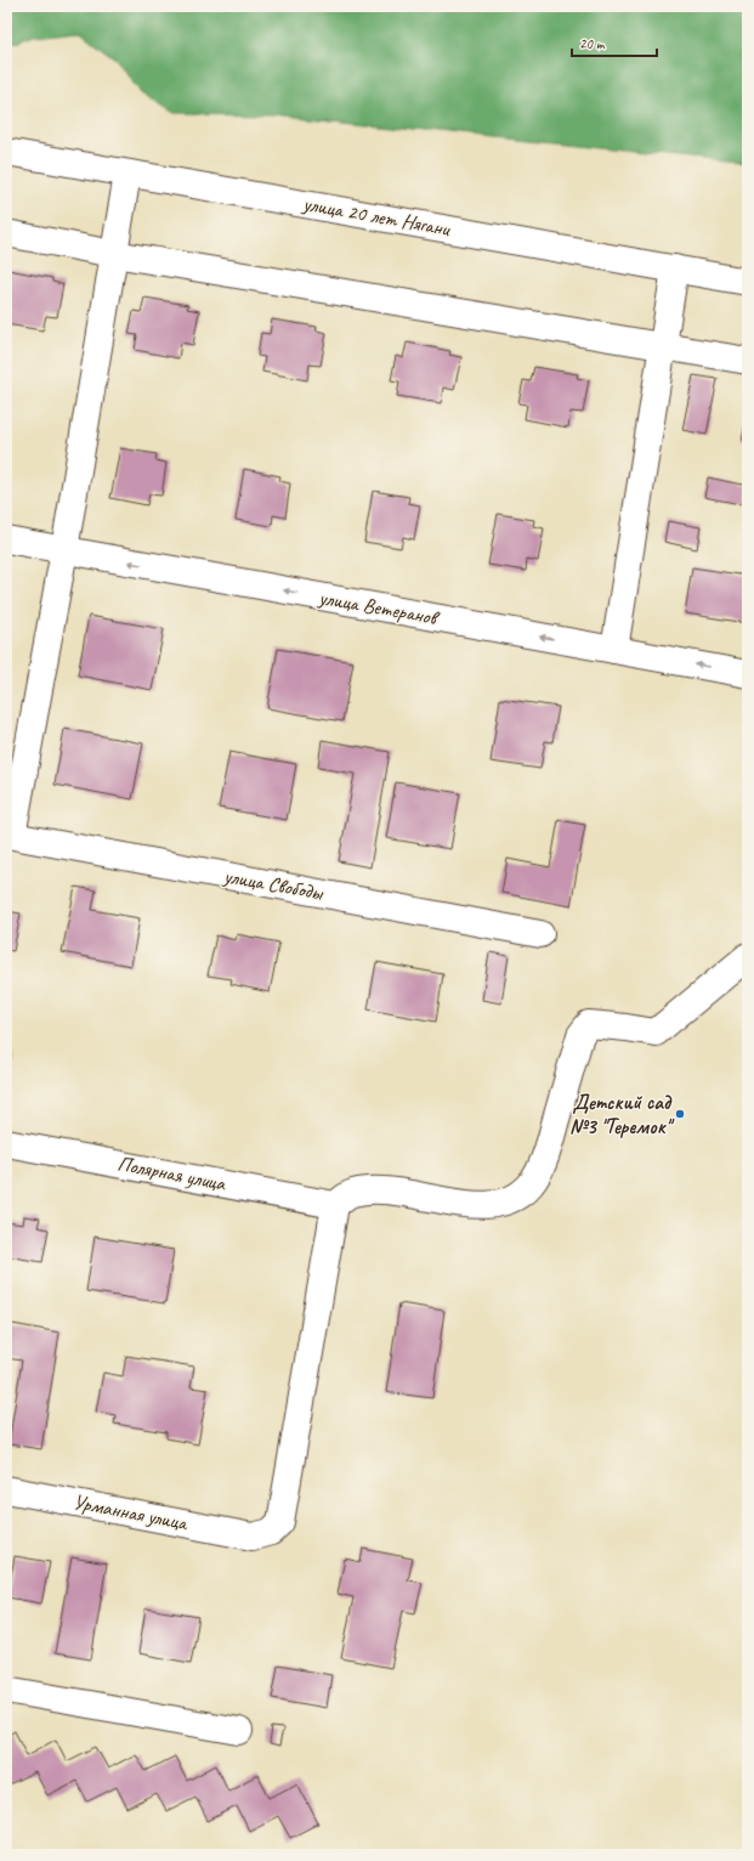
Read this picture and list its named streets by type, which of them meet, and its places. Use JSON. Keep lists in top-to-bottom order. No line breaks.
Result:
{"streets":{"street":["улица 20 лет Нягани","улица Ветеранов","улица Свободы","Полярная улица","Урманная улица"]},"crossings":[["Полярная улица","Урманная улица"]],"one_way":["улица Ветеранов"],"places":["Детский сад №3 \"Теремок\""],"scale_bar":"20 m"}
